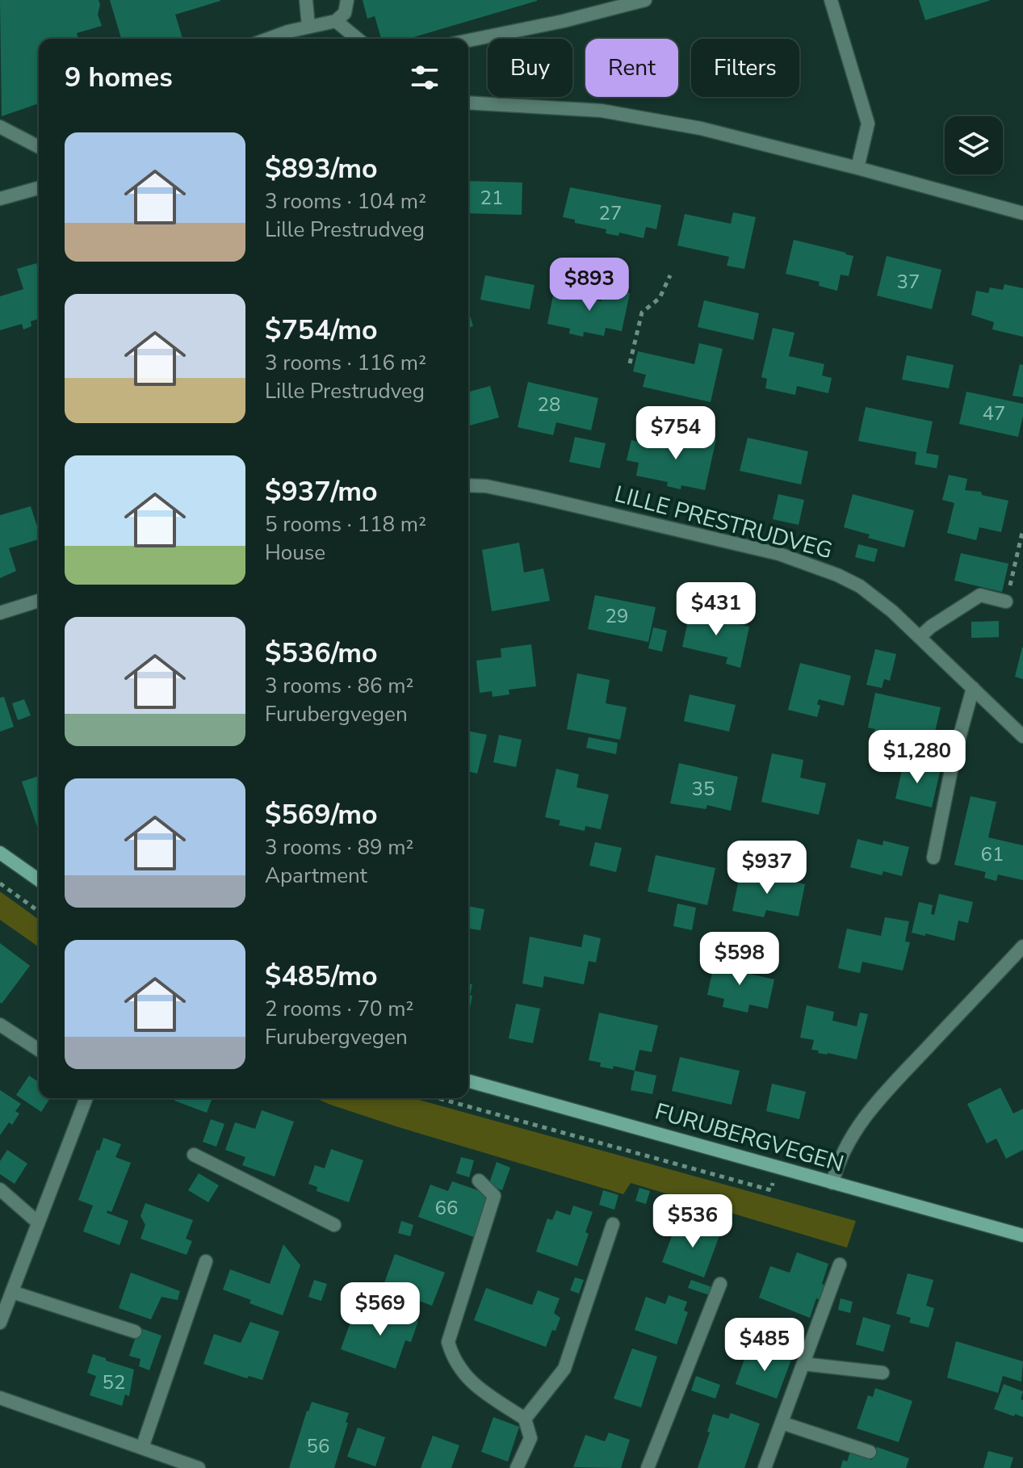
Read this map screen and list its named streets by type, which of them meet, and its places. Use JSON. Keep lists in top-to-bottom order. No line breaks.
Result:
{"streets":{"main road":["FURUBERGVEGEN"],"street":["LILLE PRESTRUDVEG"]},"house_numbers":["21","27","37","28","47","29","35","61","66","52","56"],"page":{"chip":["Buy","Rent","Filters"],"heading":"9 homes","list":[{"name":"$893/mo","note":"3 rooms · 104 m² · Lille Prestrudveg"},{"name":"$754/mo","note":"3 rooms · 116 m² · Lille Prestrudveg"},{"name":"$937/mo","note":"5 rooms · 118 m² · House"},{"name":"$536/mo","note":"3 rooms · 86 m² · Furubergvegen"},{"name":"$569/mo","note":"3 rooms · 89 m² · Apartment"},{"name":"$485/mo","note":"2 rooms · 70 m² · Furubergvegen"}],"price":["$893","$754","$431","$1,280","$937","$598","$536","$569","$485"]}}
